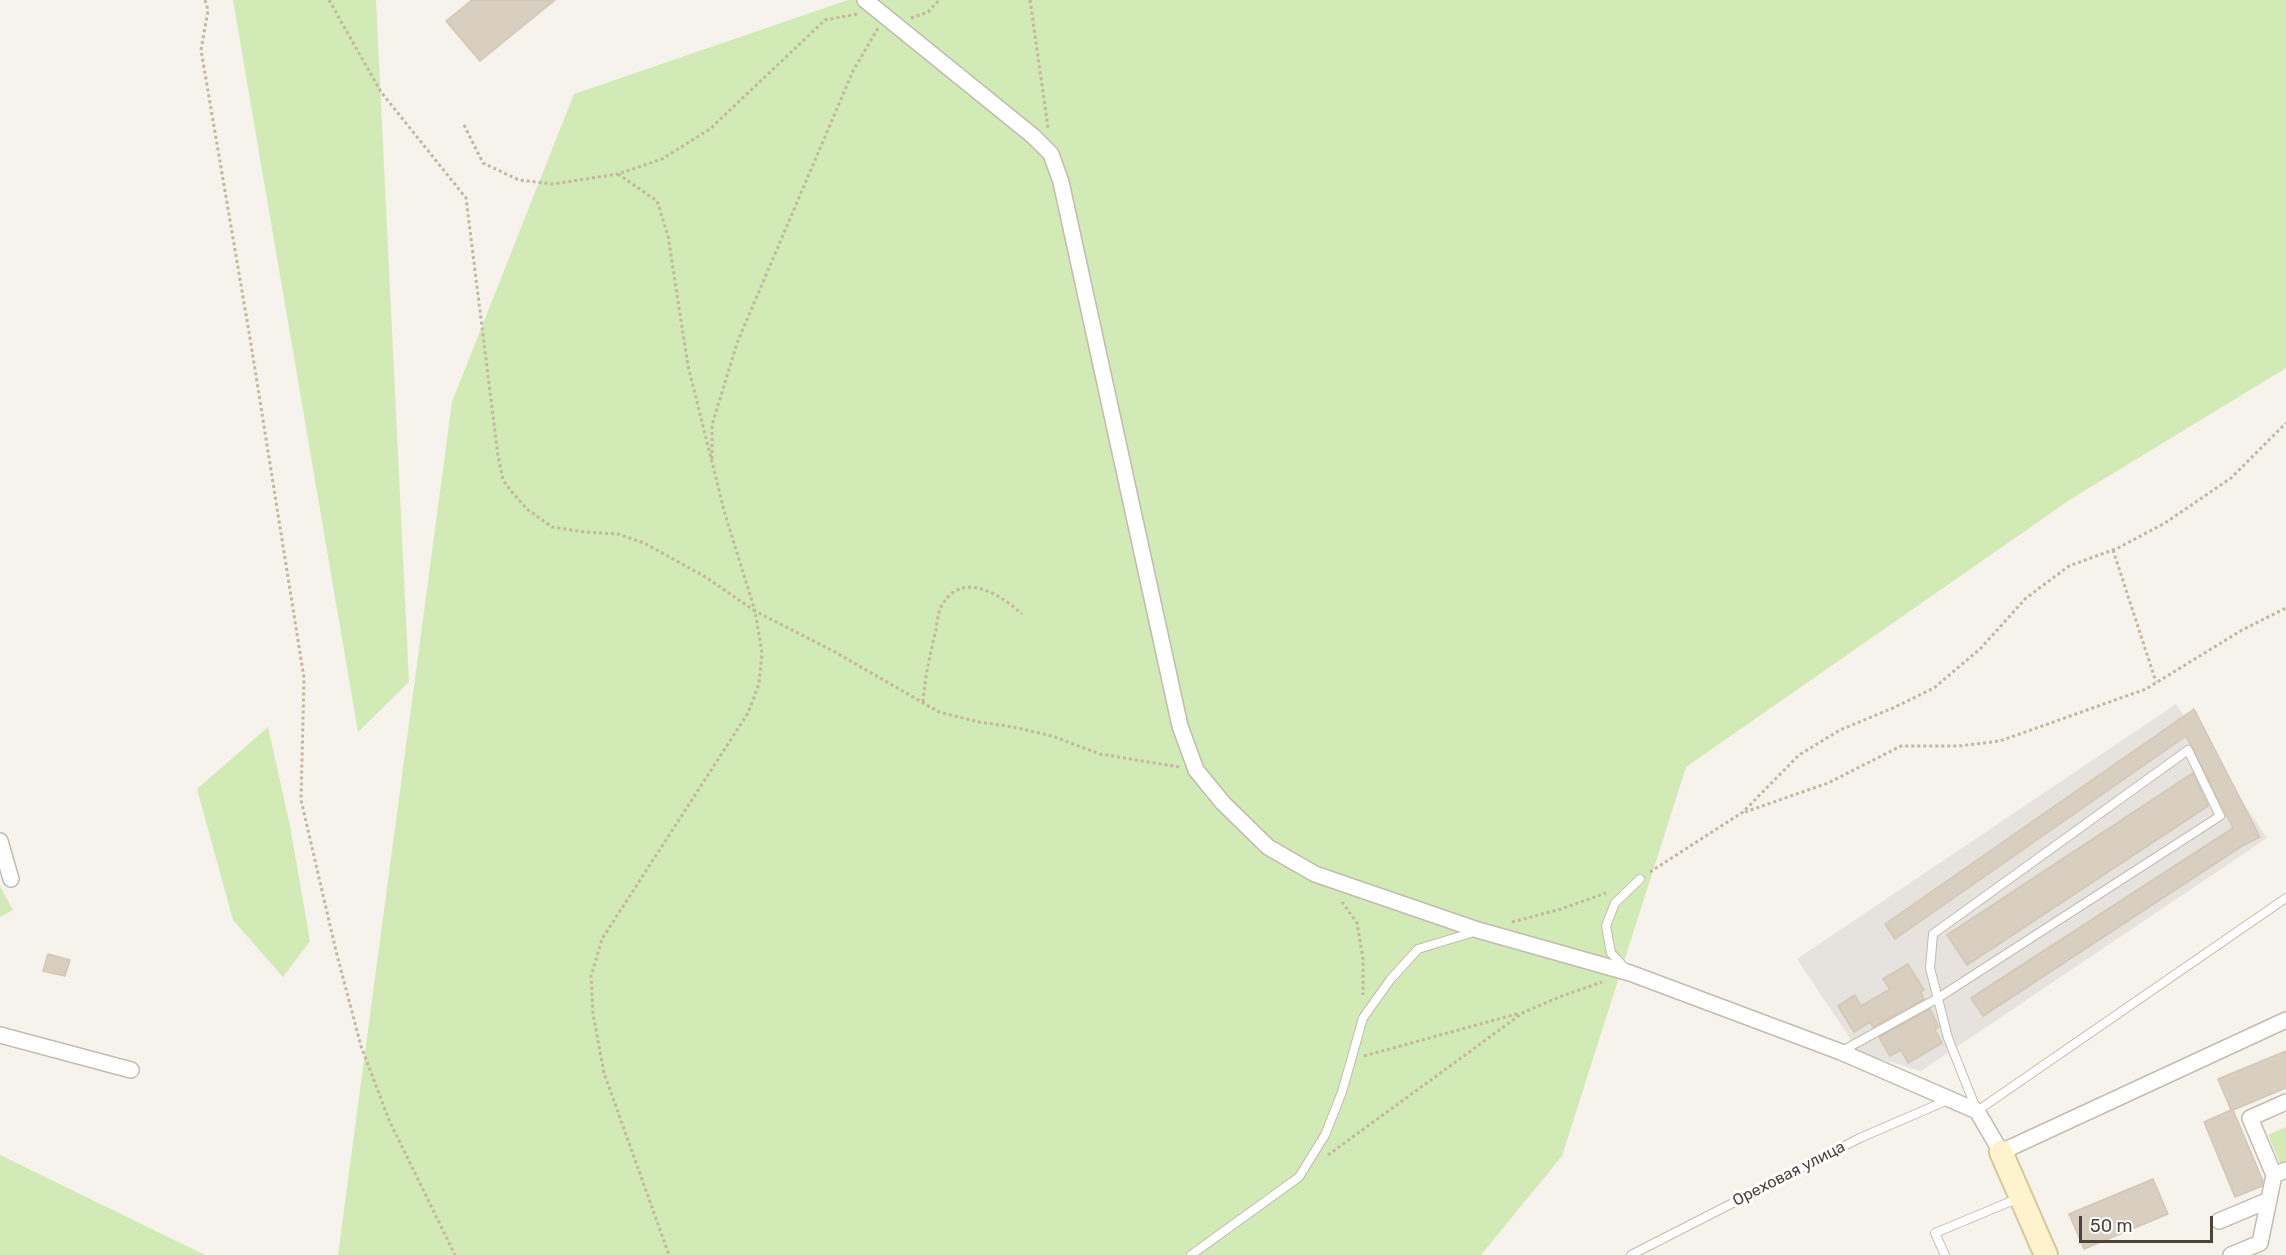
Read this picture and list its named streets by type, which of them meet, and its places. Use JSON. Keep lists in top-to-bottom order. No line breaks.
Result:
{"streets":{"lane":["Ореховая улица"]},"scale_bar":"50 m"}
